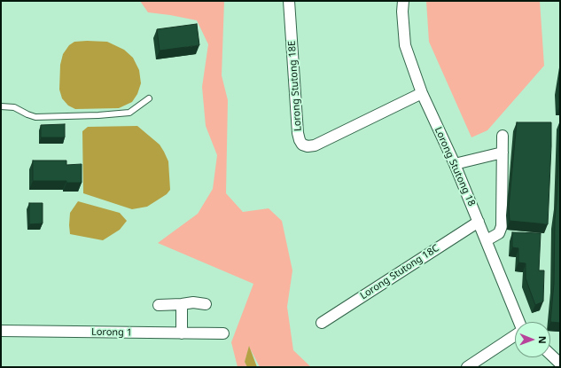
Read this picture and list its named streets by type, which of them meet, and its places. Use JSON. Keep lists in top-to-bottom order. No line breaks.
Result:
{"streets":{"street":["Lorong Stutong 18E","Lorong Stutong 18","Lorong Stutong 18C","Lorong 1"]},"crossings":[["Lorong Stutong 18E","Lorong Stutong 18"],["Lorong Stutong 18","Lorong Stutong 18C"]],"north":"right"}
